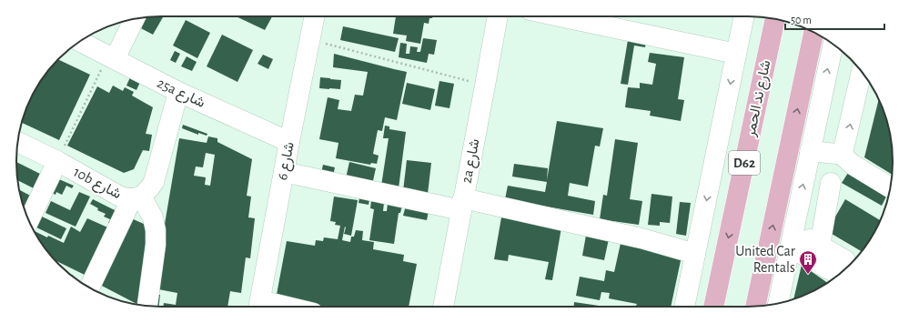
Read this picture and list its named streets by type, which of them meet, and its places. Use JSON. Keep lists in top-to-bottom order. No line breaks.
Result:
{"streets":{"main road":["شارع ند الحمر","D62"],"street":["25a شارع","شارع 6","2a شارع","10b شارع"]},"crossings":[["25a شارع","شارع 6"],["25a شارع","10b شارع"]],"places":{"building":["United Car Rentals"]},"scale_bar":"50 m"}
